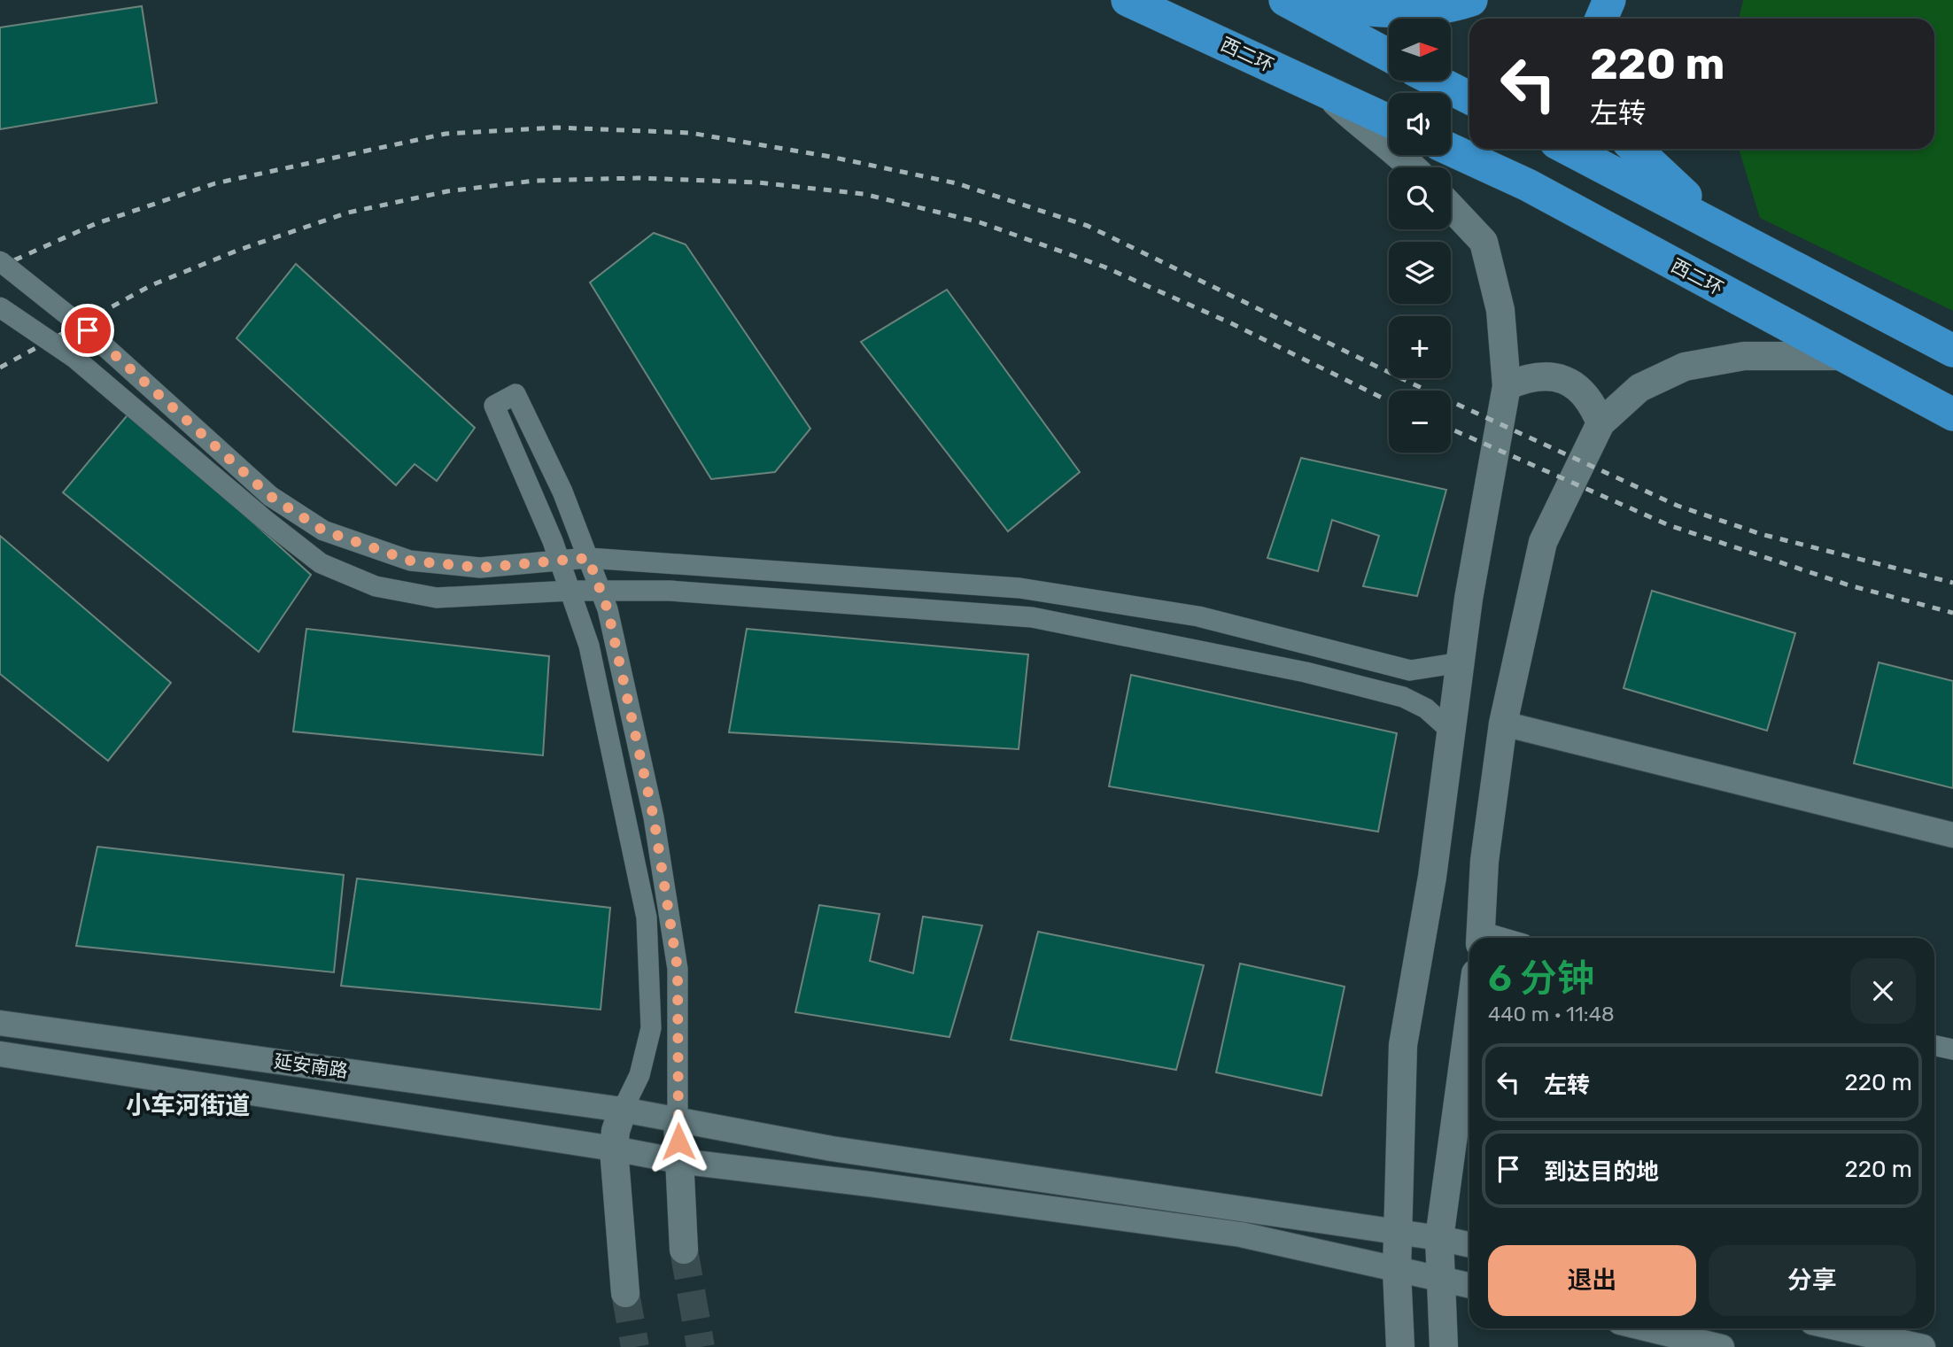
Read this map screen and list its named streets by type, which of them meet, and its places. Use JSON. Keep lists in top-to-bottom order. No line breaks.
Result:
{"streets":{"highway":["西二环"],"street":["延安南路"]},"districts":["小车河街道"],"north":"right","page":{"map_buttons":["+","−"],"turn":["220 m","左转"],"heading":["6 分钟","440 m · 11:48"],"list":[{"name":"左转","value":"220 m"},{"name":"到达目的地","value":"220 m"}],"buttons":["退出","分享"]}}
